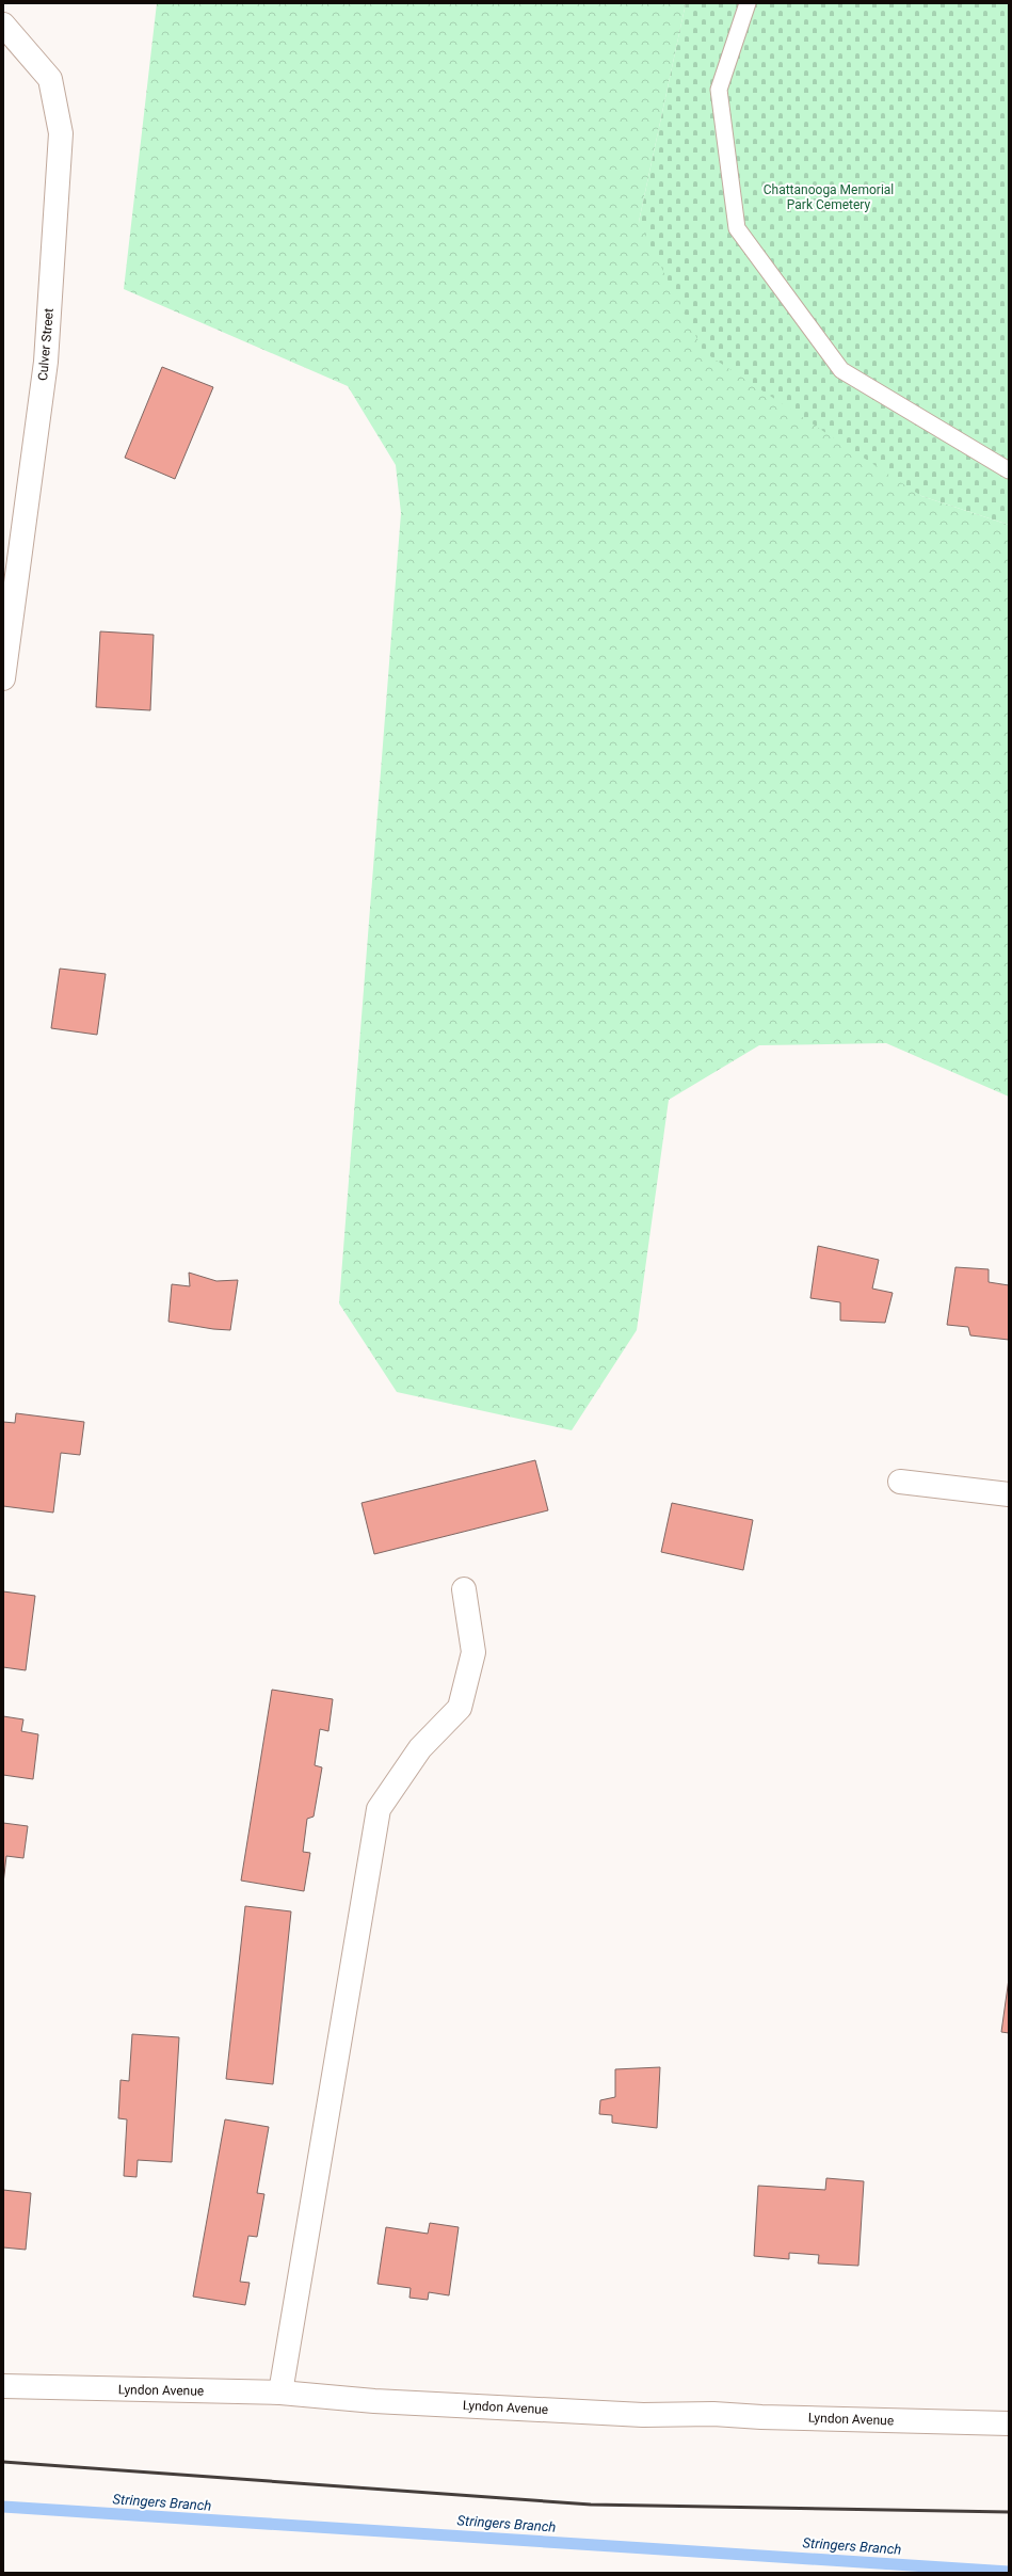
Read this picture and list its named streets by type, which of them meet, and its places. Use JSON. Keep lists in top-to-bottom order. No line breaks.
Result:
{"streets":{"street":["Culver Street","Lyndon Avenue"]},"water":["Stringers Branch"],"parks":["Chattanooga Memorial Park Cemetery"]}
